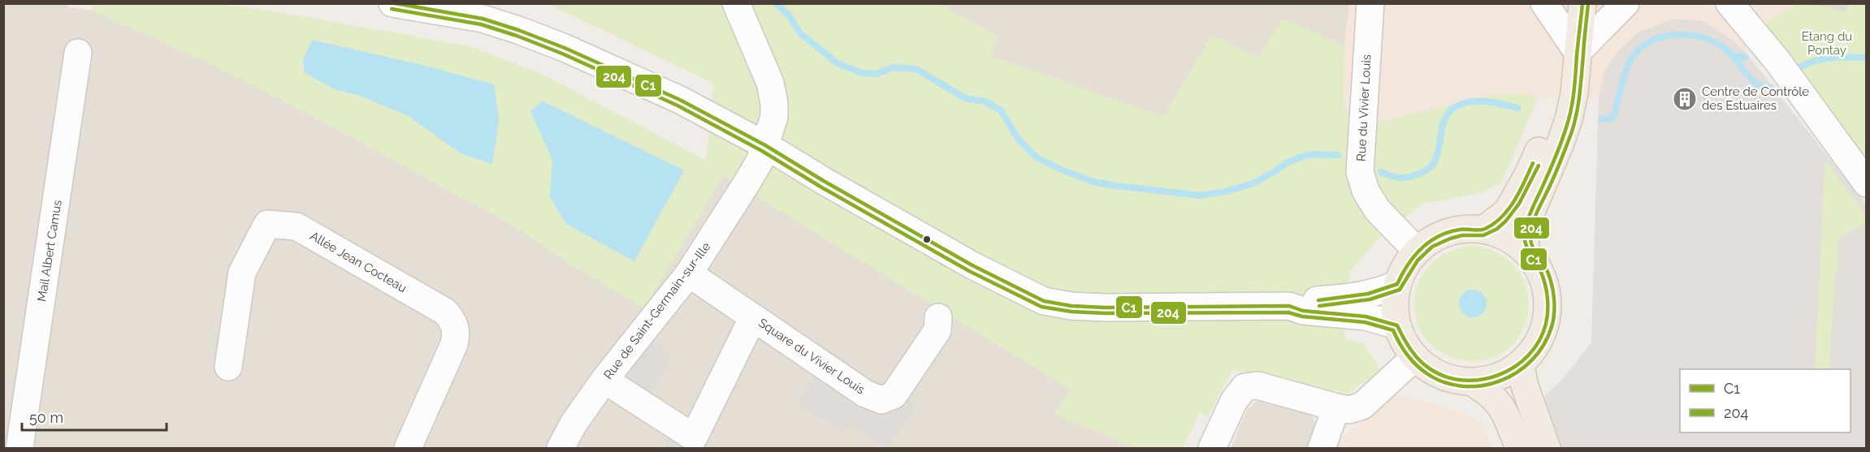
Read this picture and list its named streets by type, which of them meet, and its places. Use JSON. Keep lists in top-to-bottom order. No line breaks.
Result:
{"streets":{"street":["Rue du Vivier Louis","Mail Albert Camus","Allée Jean Cocteau","Rue de Saint-Germain-sur-Ille","Square du Vivier Louis"]},"crossings":[["Rue de Saint-Germain-sur-Ille","Square du Vivier Louis"]],"parks":["Etang du Pontay"],"places":{"building":["Centre de Contrôle des Estuaires"]},"lines":["transit line C1","transit line 204"],"legend":["C1","204"],"scale_bar":"50 m"}
